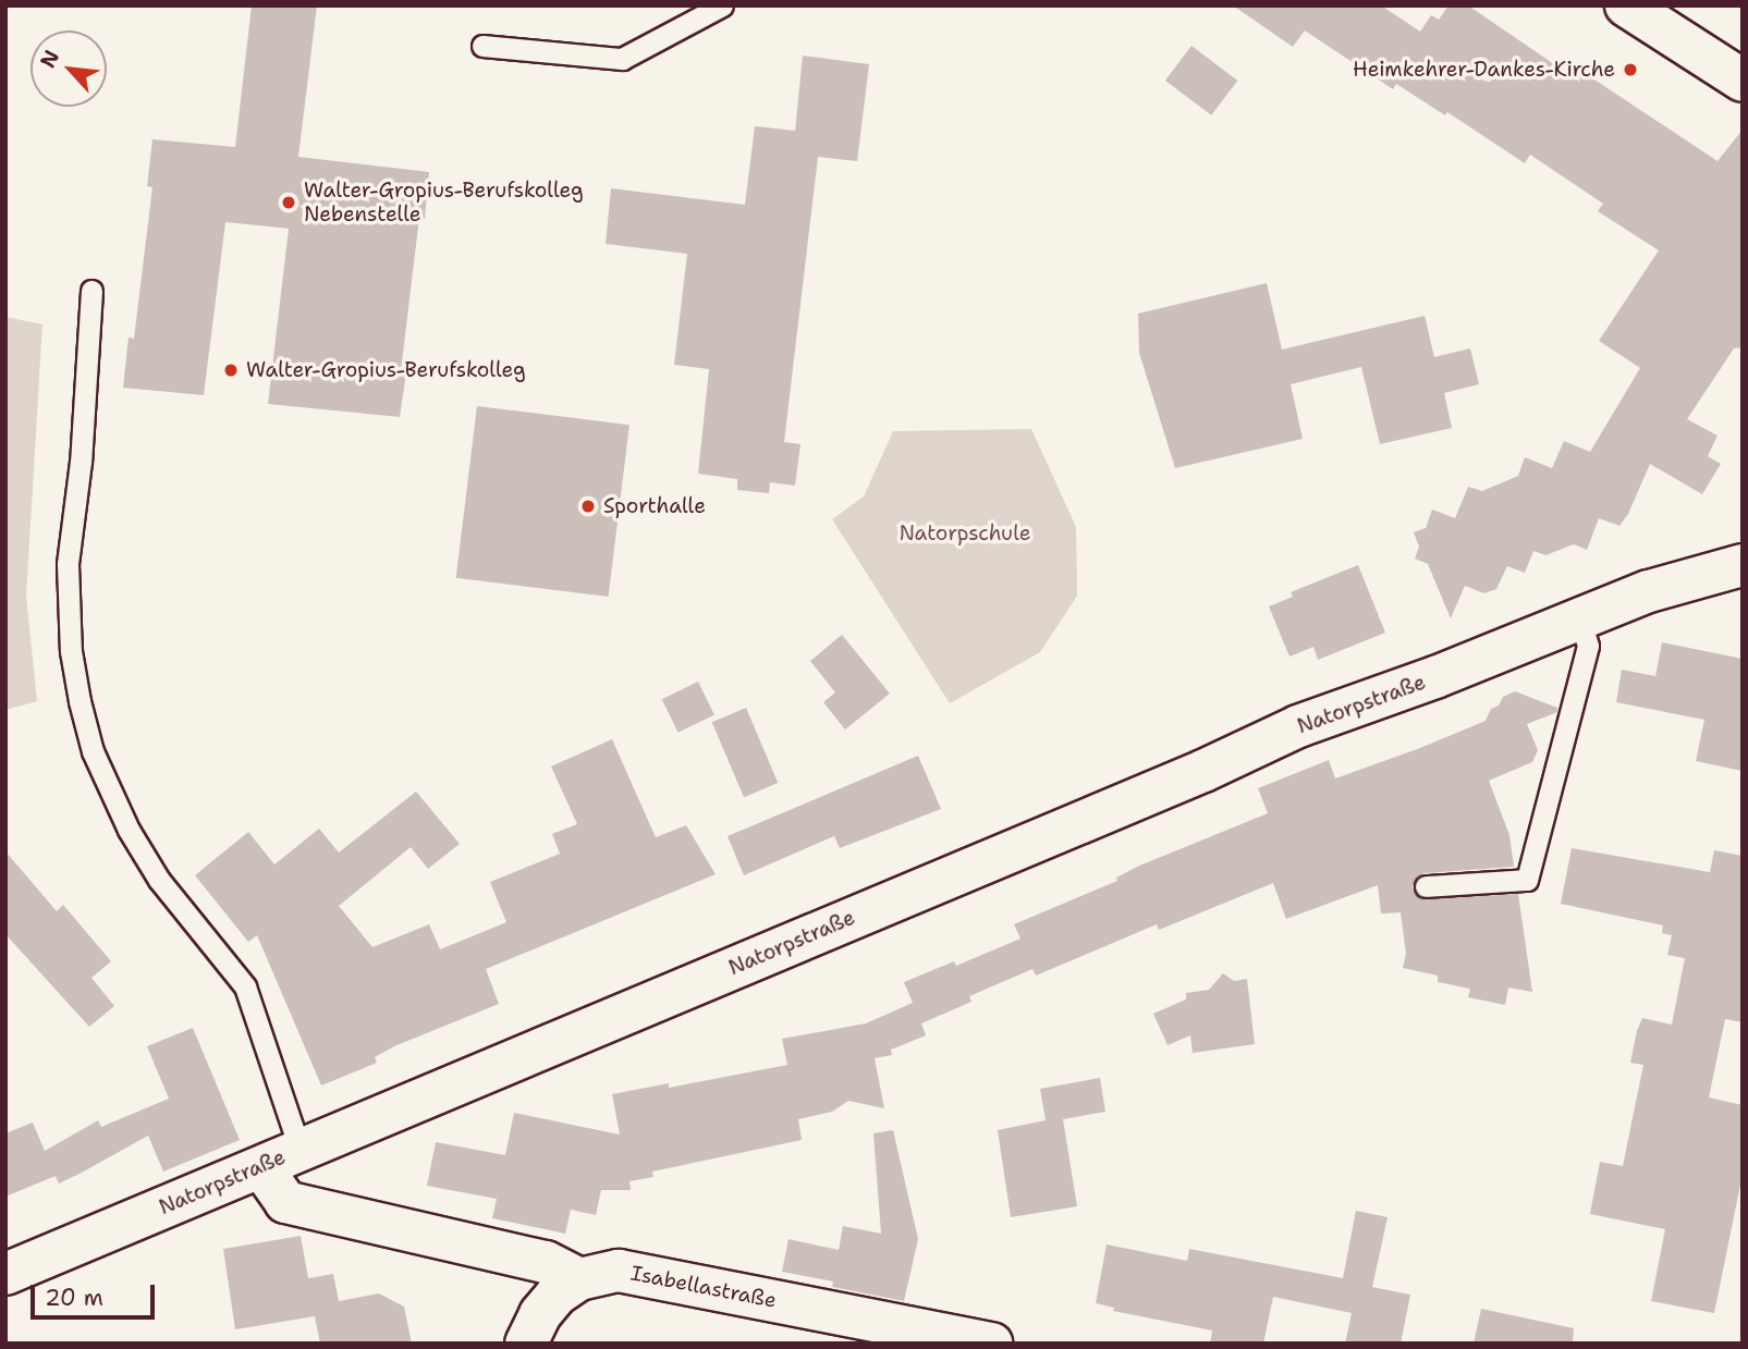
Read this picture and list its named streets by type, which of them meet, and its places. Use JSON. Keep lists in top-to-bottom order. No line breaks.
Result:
{"streets":{"street":["Natorpstraße","Isabellastraße"]},"parks":["Natorpschule"],"places":["Heimkehrer-Dankes-Kirche","Walter-Gropius-Berufskolleg Nebenstelle","Walter-Gropius-Berufskolleg","Sporthalle"],"scale_bar":"20 m","north":"top left"}
